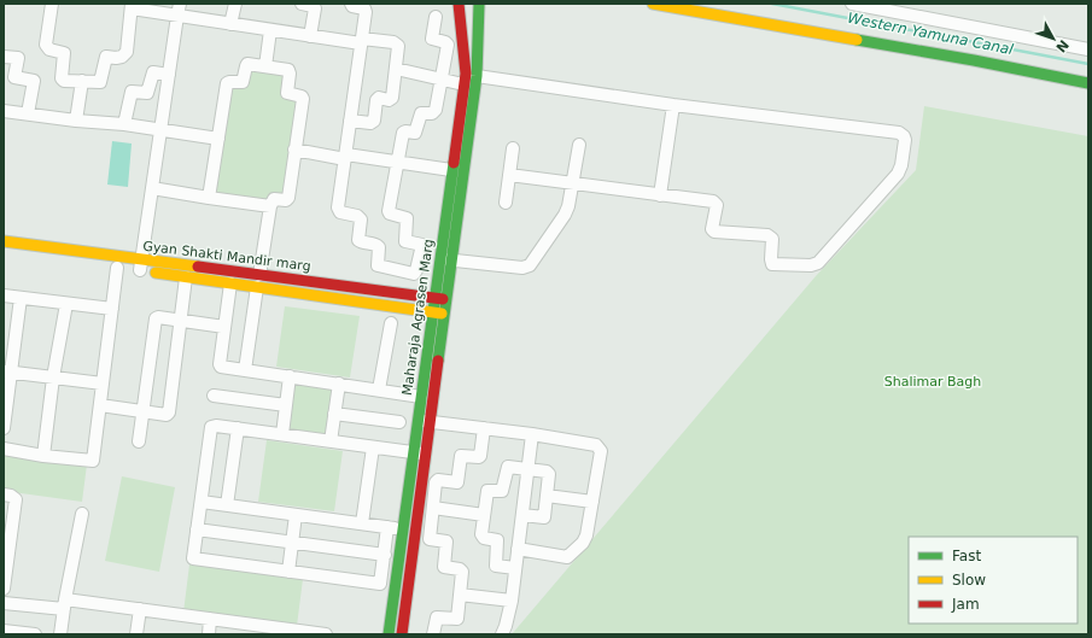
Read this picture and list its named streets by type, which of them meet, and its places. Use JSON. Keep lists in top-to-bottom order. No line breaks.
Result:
{"streets":{"street":["Gyan Shakti Mandir marg","Maharaja Agrasen Marg"]},"crossings":[["Gyan Shakti Mandir marg","Maharaja Agrasen Marg"]],"water":["Western Yamuna Canal"],"parks":["Shalimar Bagh"],"legend":["Fast","Slow","Jam"],"north":"bottom right"}
